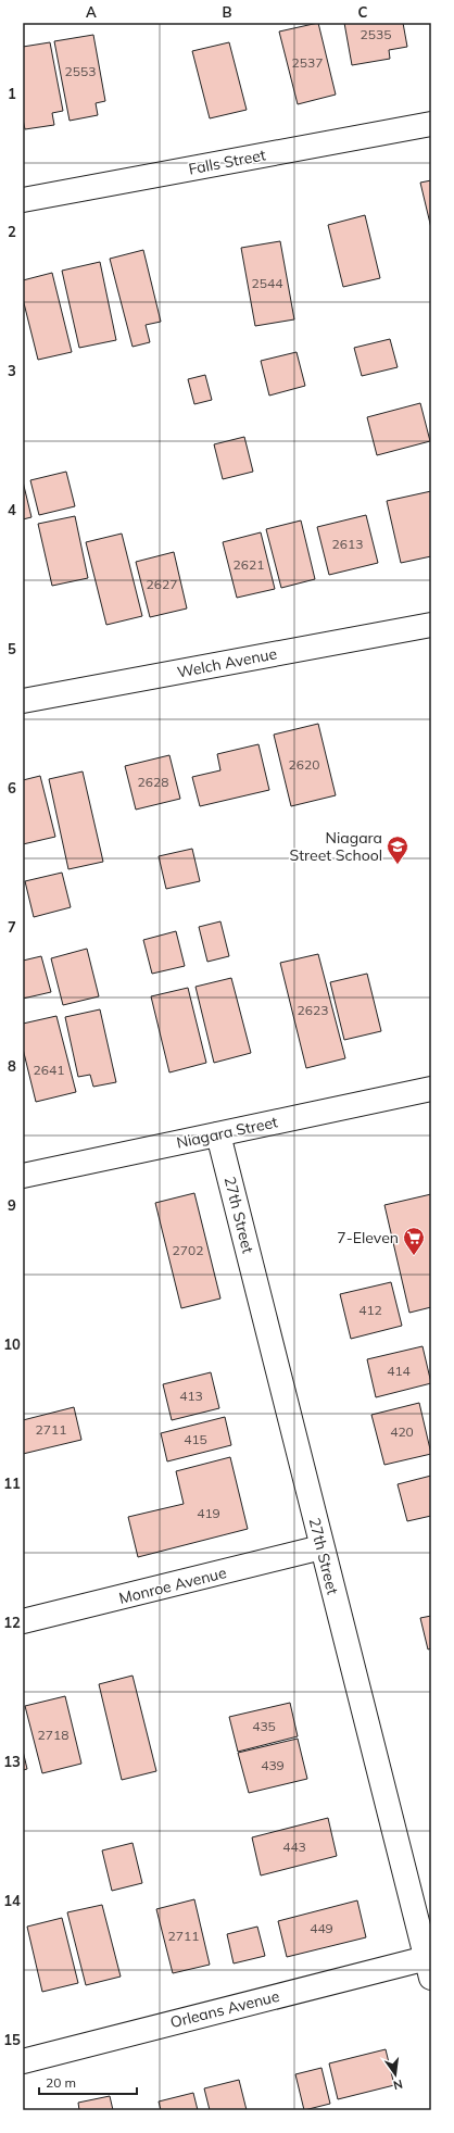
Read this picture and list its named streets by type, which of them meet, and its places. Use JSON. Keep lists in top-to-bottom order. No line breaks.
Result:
{"streets":{"street":["Falls Street","Welch Avenue","Niagara Street","27th Street","Monroe Avenue","Orleans Avenue"]},"crossings":[["Niagara Street","27th Street"],["27th Street","Monroe Avenue"],["27th Street","Orleans Avenue"]],"places":{"school or university":["Niagara Street School"],"supermarket":["7-Eleven"]},"house_numbers":["2535","2537","2553","2544","2613","2621","2627","2620","2628","2623","2641","2702","412","414","413","2711","420","415","419","435","2718","439","443","449","2711"],"scale_bar":"20 m","north":"bottom","grid":{"columns":["A","B","C"],"rows":["1","2","3","4","5","6","7","8","9","10","11","12","13","14","15"]}}
